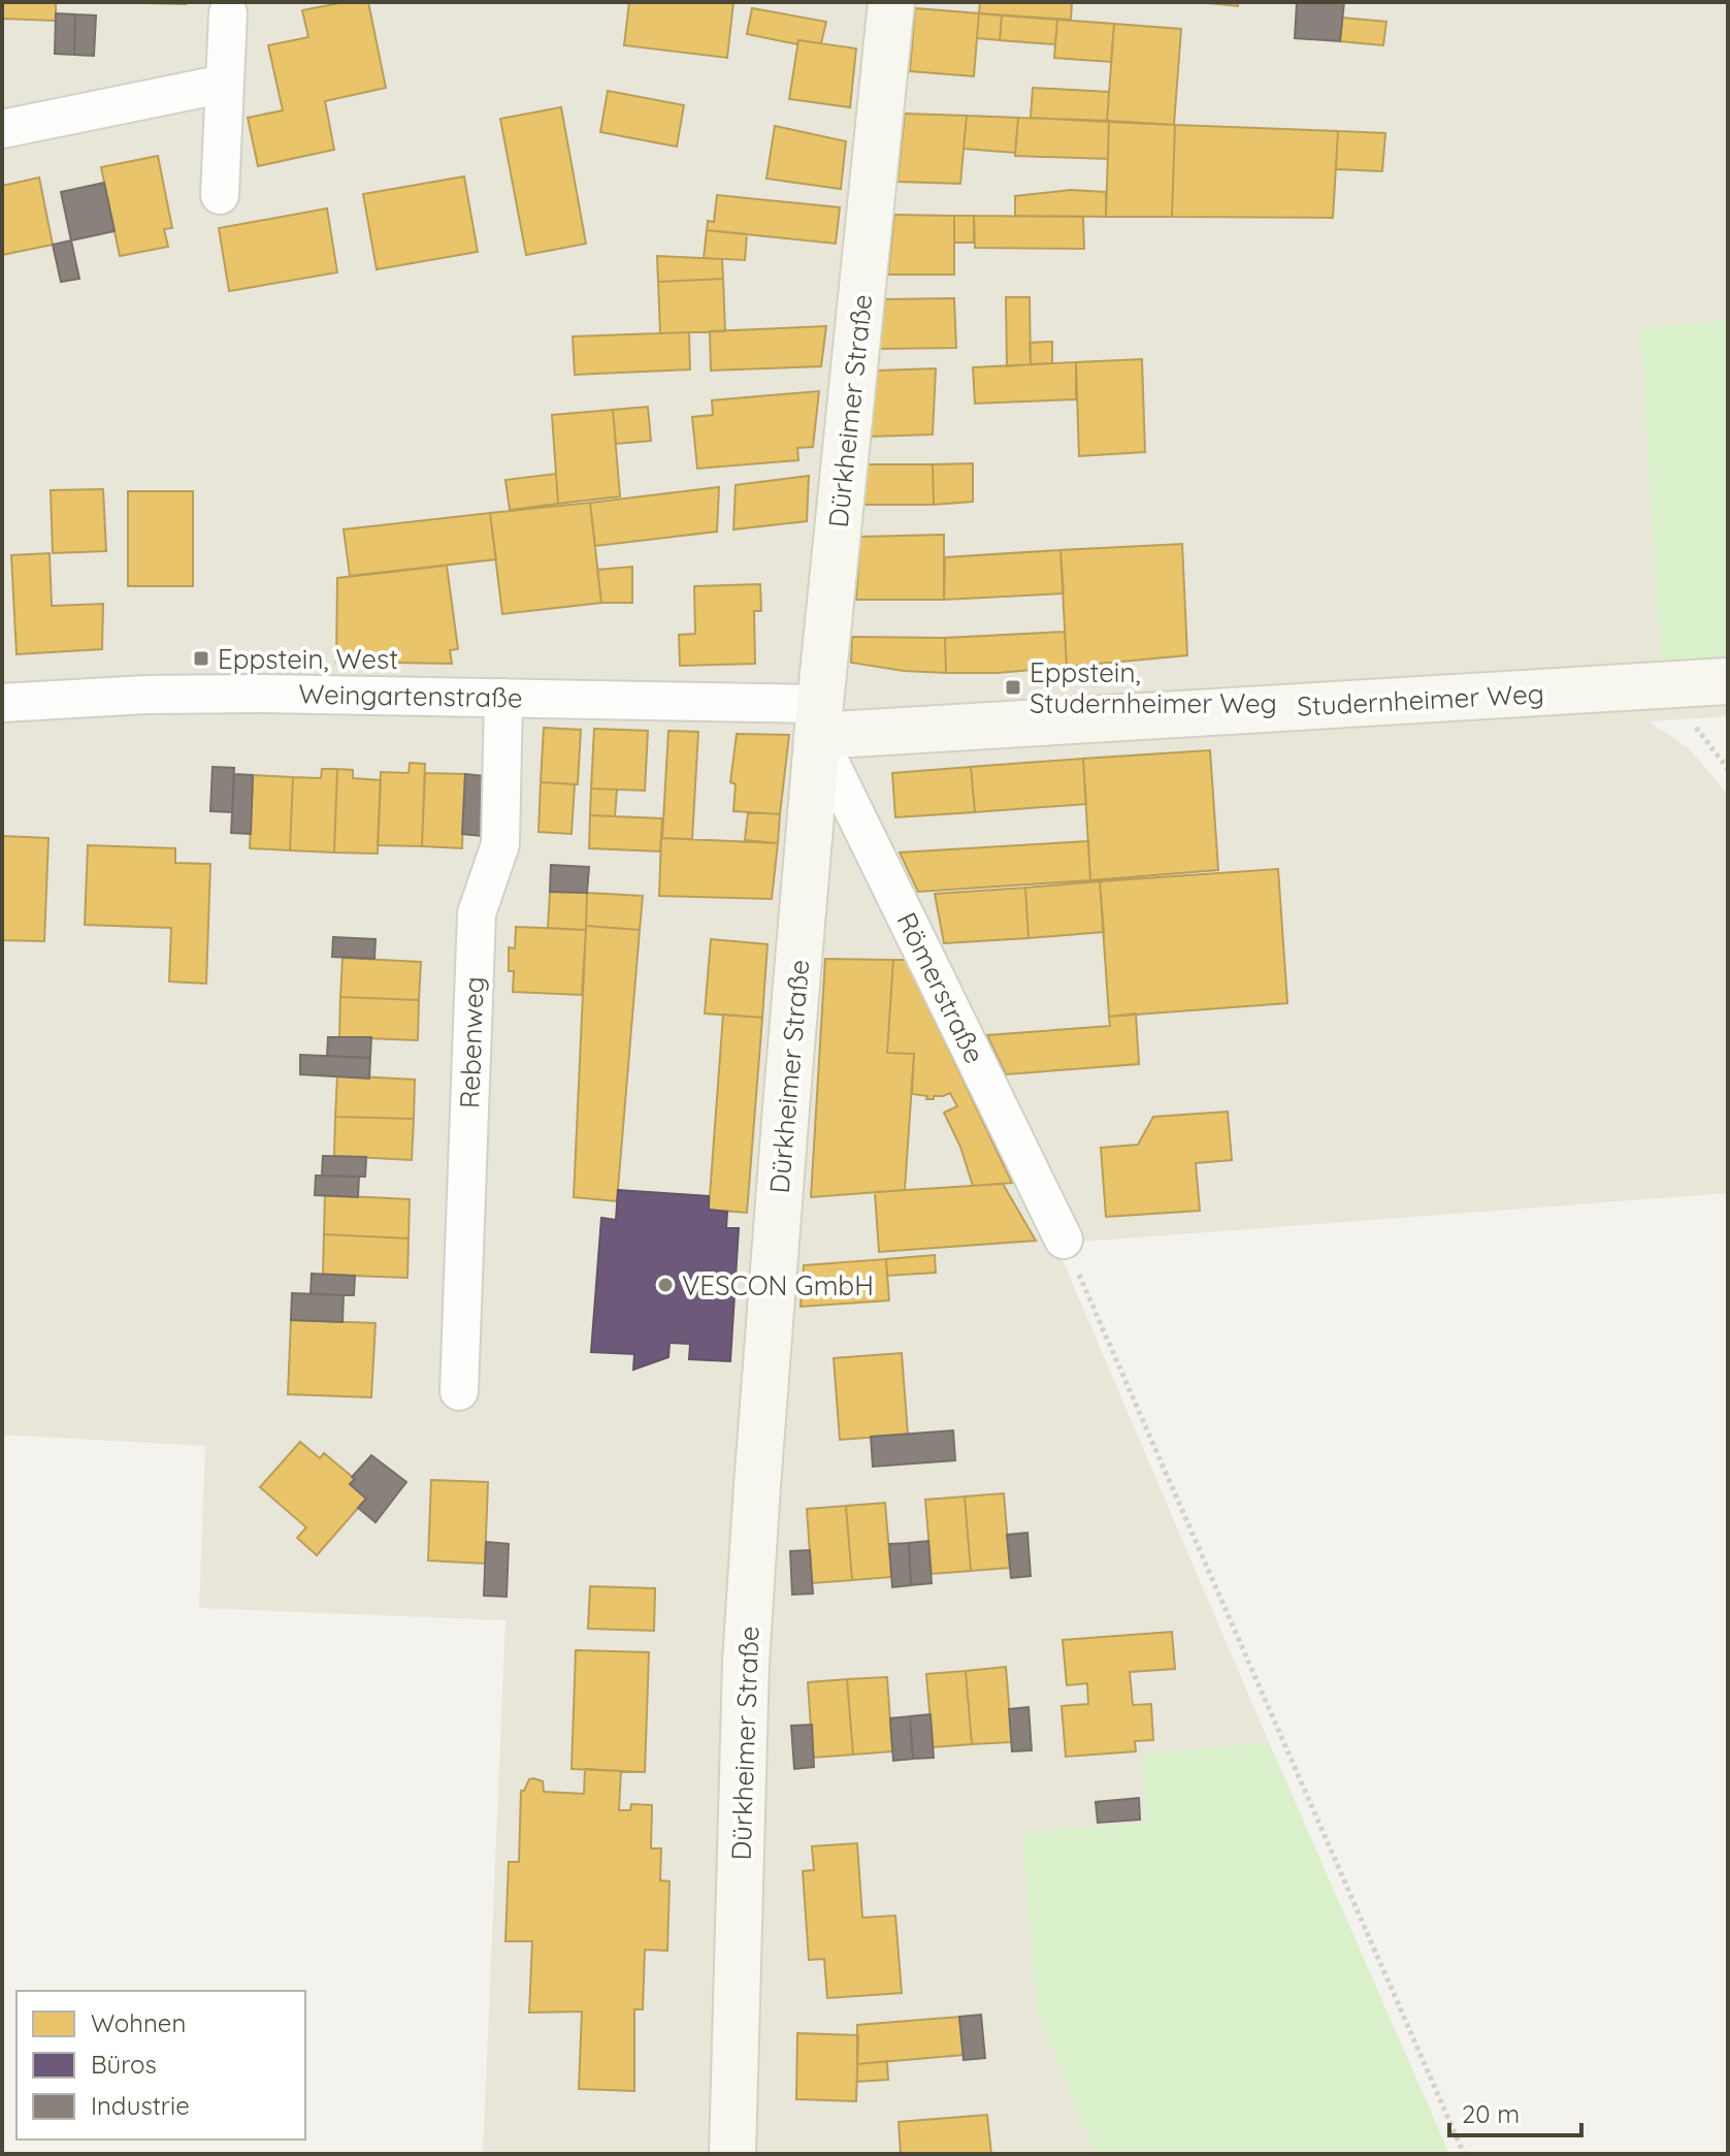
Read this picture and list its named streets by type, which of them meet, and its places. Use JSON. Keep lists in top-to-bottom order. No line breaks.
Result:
{"streets":{"main road":["Dürkheimer Straße","Studernheimer Weg"],"street":["Weingartenstraße","Römerstraße","Rebenweg"]},"crossings":[["Dürkheimer Straße","Weingartenstraße"],["Dürkheimer Straße","Studernheimer Weg"],["Dürkheimer Straße","Römerstraße"],["Weingartenstraße","Studernheimer Weg"],["Weingartenstraße","Römerstraße"],["Weingartenstraße","Rebenweg"],["Studernheimer Weg","Römerstraße"]],"places":{"transit":["Eppstein, West","Eppstein, Studernheimer Weg"],"other":["VESCON GmbH"]},"legend":["Wohnen","Büros","Industrie"],"scale_bar":"20 m"}
